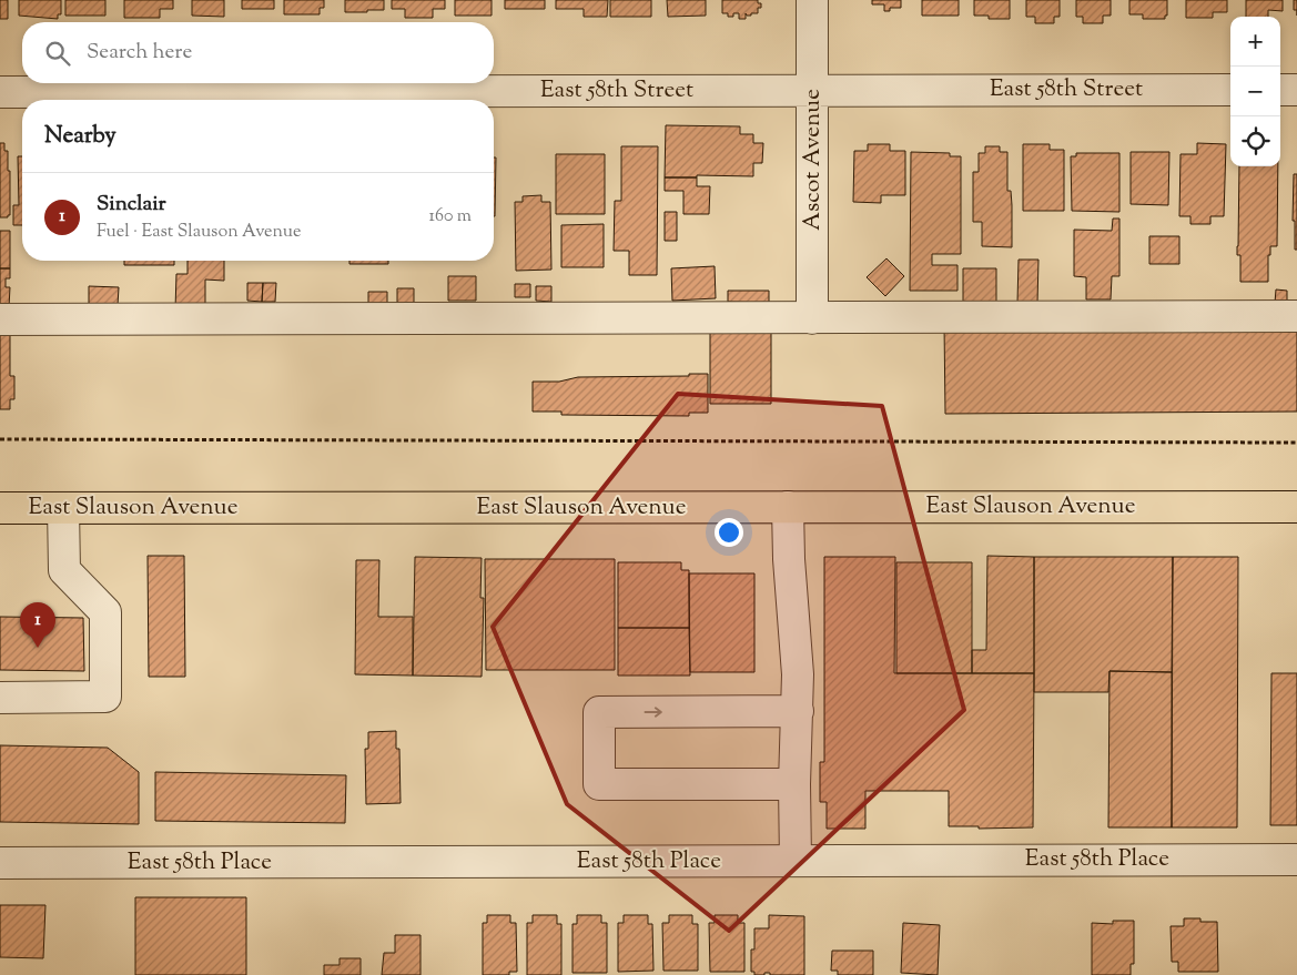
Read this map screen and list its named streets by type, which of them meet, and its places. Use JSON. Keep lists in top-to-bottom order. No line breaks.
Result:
{"streets":{"main road":["East Slauson Avenue"],"street":["East 58th Street","Ascot Avenue","East 58th Place"]},"crossings":[["East 58th Street","Ascot Avenue"]],"page":{"map_buttons":["+","−"],"search":"Search here","heading":"Nearby","list":[{"mark":"1","name":"Sinclair","note":"Fuel · East Slauson Avenue","value":"160 m"}],"pins":"1"}}
